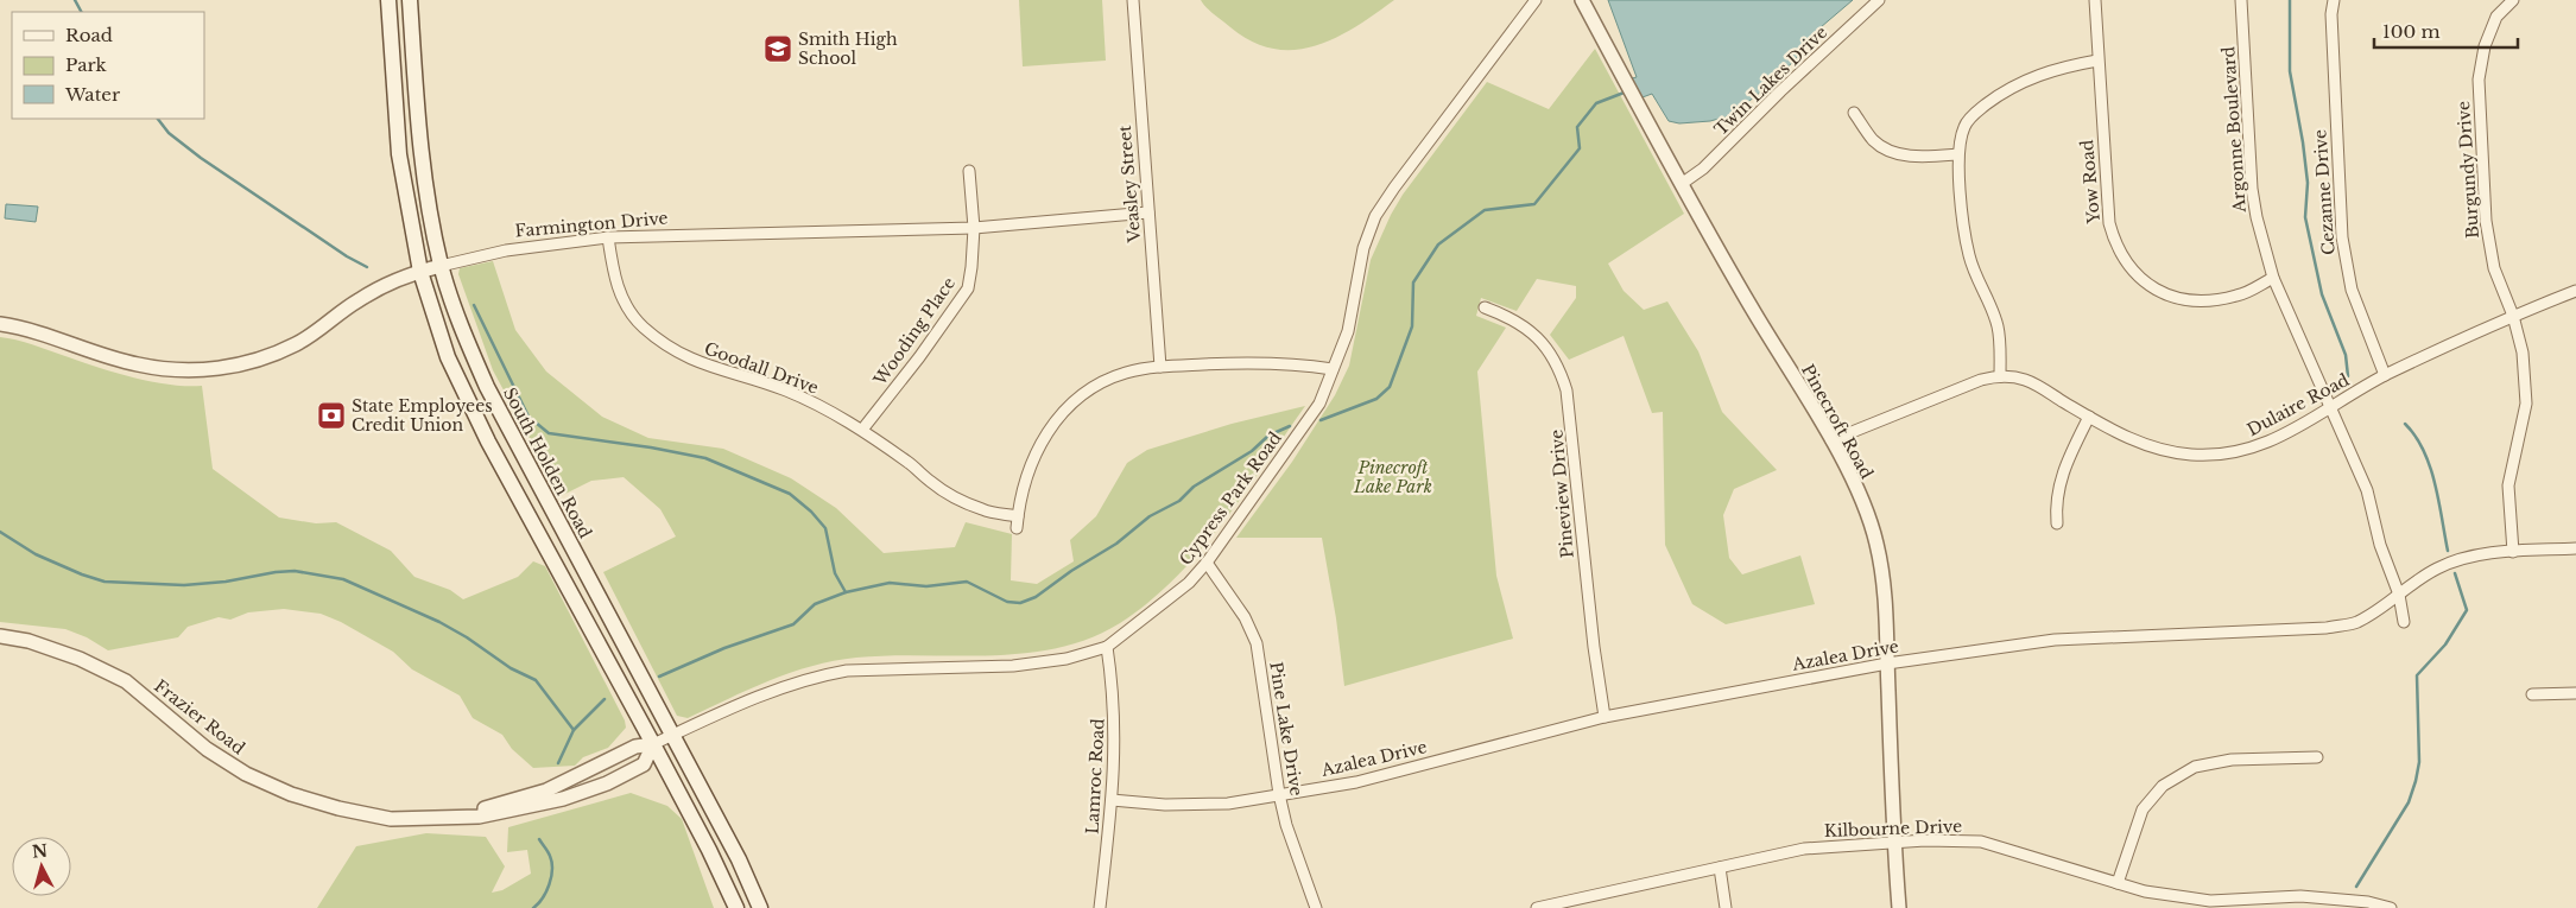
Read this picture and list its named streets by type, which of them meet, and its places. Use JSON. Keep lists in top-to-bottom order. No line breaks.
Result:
{"streets":{"main road":["South Holden Road"],"street":["Twin Lakes Drive","Argonne Boulevard","Burgundy Drive","Yow Road","Veasley Street","Cezanne Drive","Farmington Drive","Wooding Place","Goodall Drive","Dulaire Road","Pinecroft Road","Pineview Drive","Cypress Park Road","Azalea Drive","Frazier Road","Pine Lake Drive","Lamroc Road","Kilbourne Drive"]},"crossings":[["Twin Lakes Drive","Pinecroft Road"],["Argonne Boulevard","Yow Road"],["Argonne Boulevard","Dulaire Road"],["Argonne Boulevard","Azalea Drive"],["Burgundy Drive","Dulaire Road"],["Burgundy Drive","Azalea Drive"],["Veasley Street","Farmington Drive"],["Cezanne Drive","Dulaire Road"],["Farmington Drive","Wooding Place"],["Farmington Drive","Goodall Drive"],["Farmington Drive","South Holden Road"],["Wooding Place","Goodall Drive"],["Dulaire Road","Pinecroft Road"],["Pinecroft Road","Azalea Drive"],["Pinecroft Road","Kilbourne Drive"],["South Holden Road","Cypress Park Road"],["Pineview Drive","Azalea Drive"],["Cypress Park Road","Frazier Road"],["Cypress Park Road","Pine Lake Drive"],["Cypress Park Road","Lamroc Road"],["Azalea Drive","Pine Lake Drive"],["Azalea Drive","Lamroc Road"]],"parks":["Pinecroft Lake Park"],"places":{"school or university":["Smith High School"],"bank":["State Employees Credit Union"]},"legend":["Road","Park","Water"],"scale_bar":"100 m","north":"top"}
